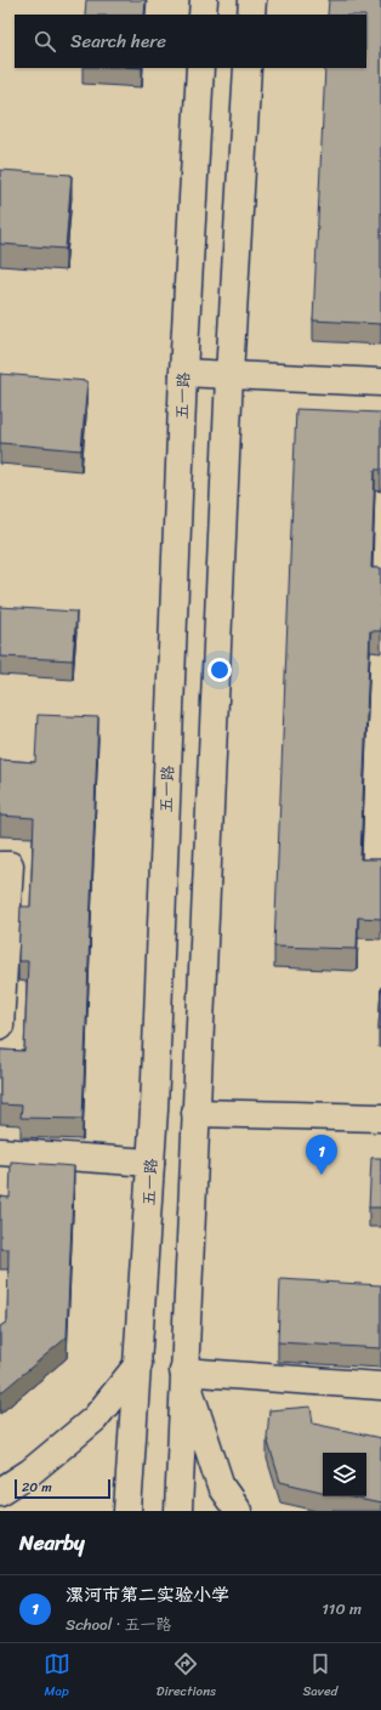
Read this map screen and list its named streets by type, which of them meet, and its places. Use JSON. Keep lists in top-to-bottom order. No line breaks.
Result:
{"streets":{"street":["五一路"]},"scale_bar":"20 m","page":{"search":"Search here","pins":"1","scale":"20 m","heading":"Nearby","list":[{"mark":"1","name":"漯河市第二实验小学","note":"School · 五一路","value":"110 m"}],"nav":["Map","Directions","Saved"]}}
